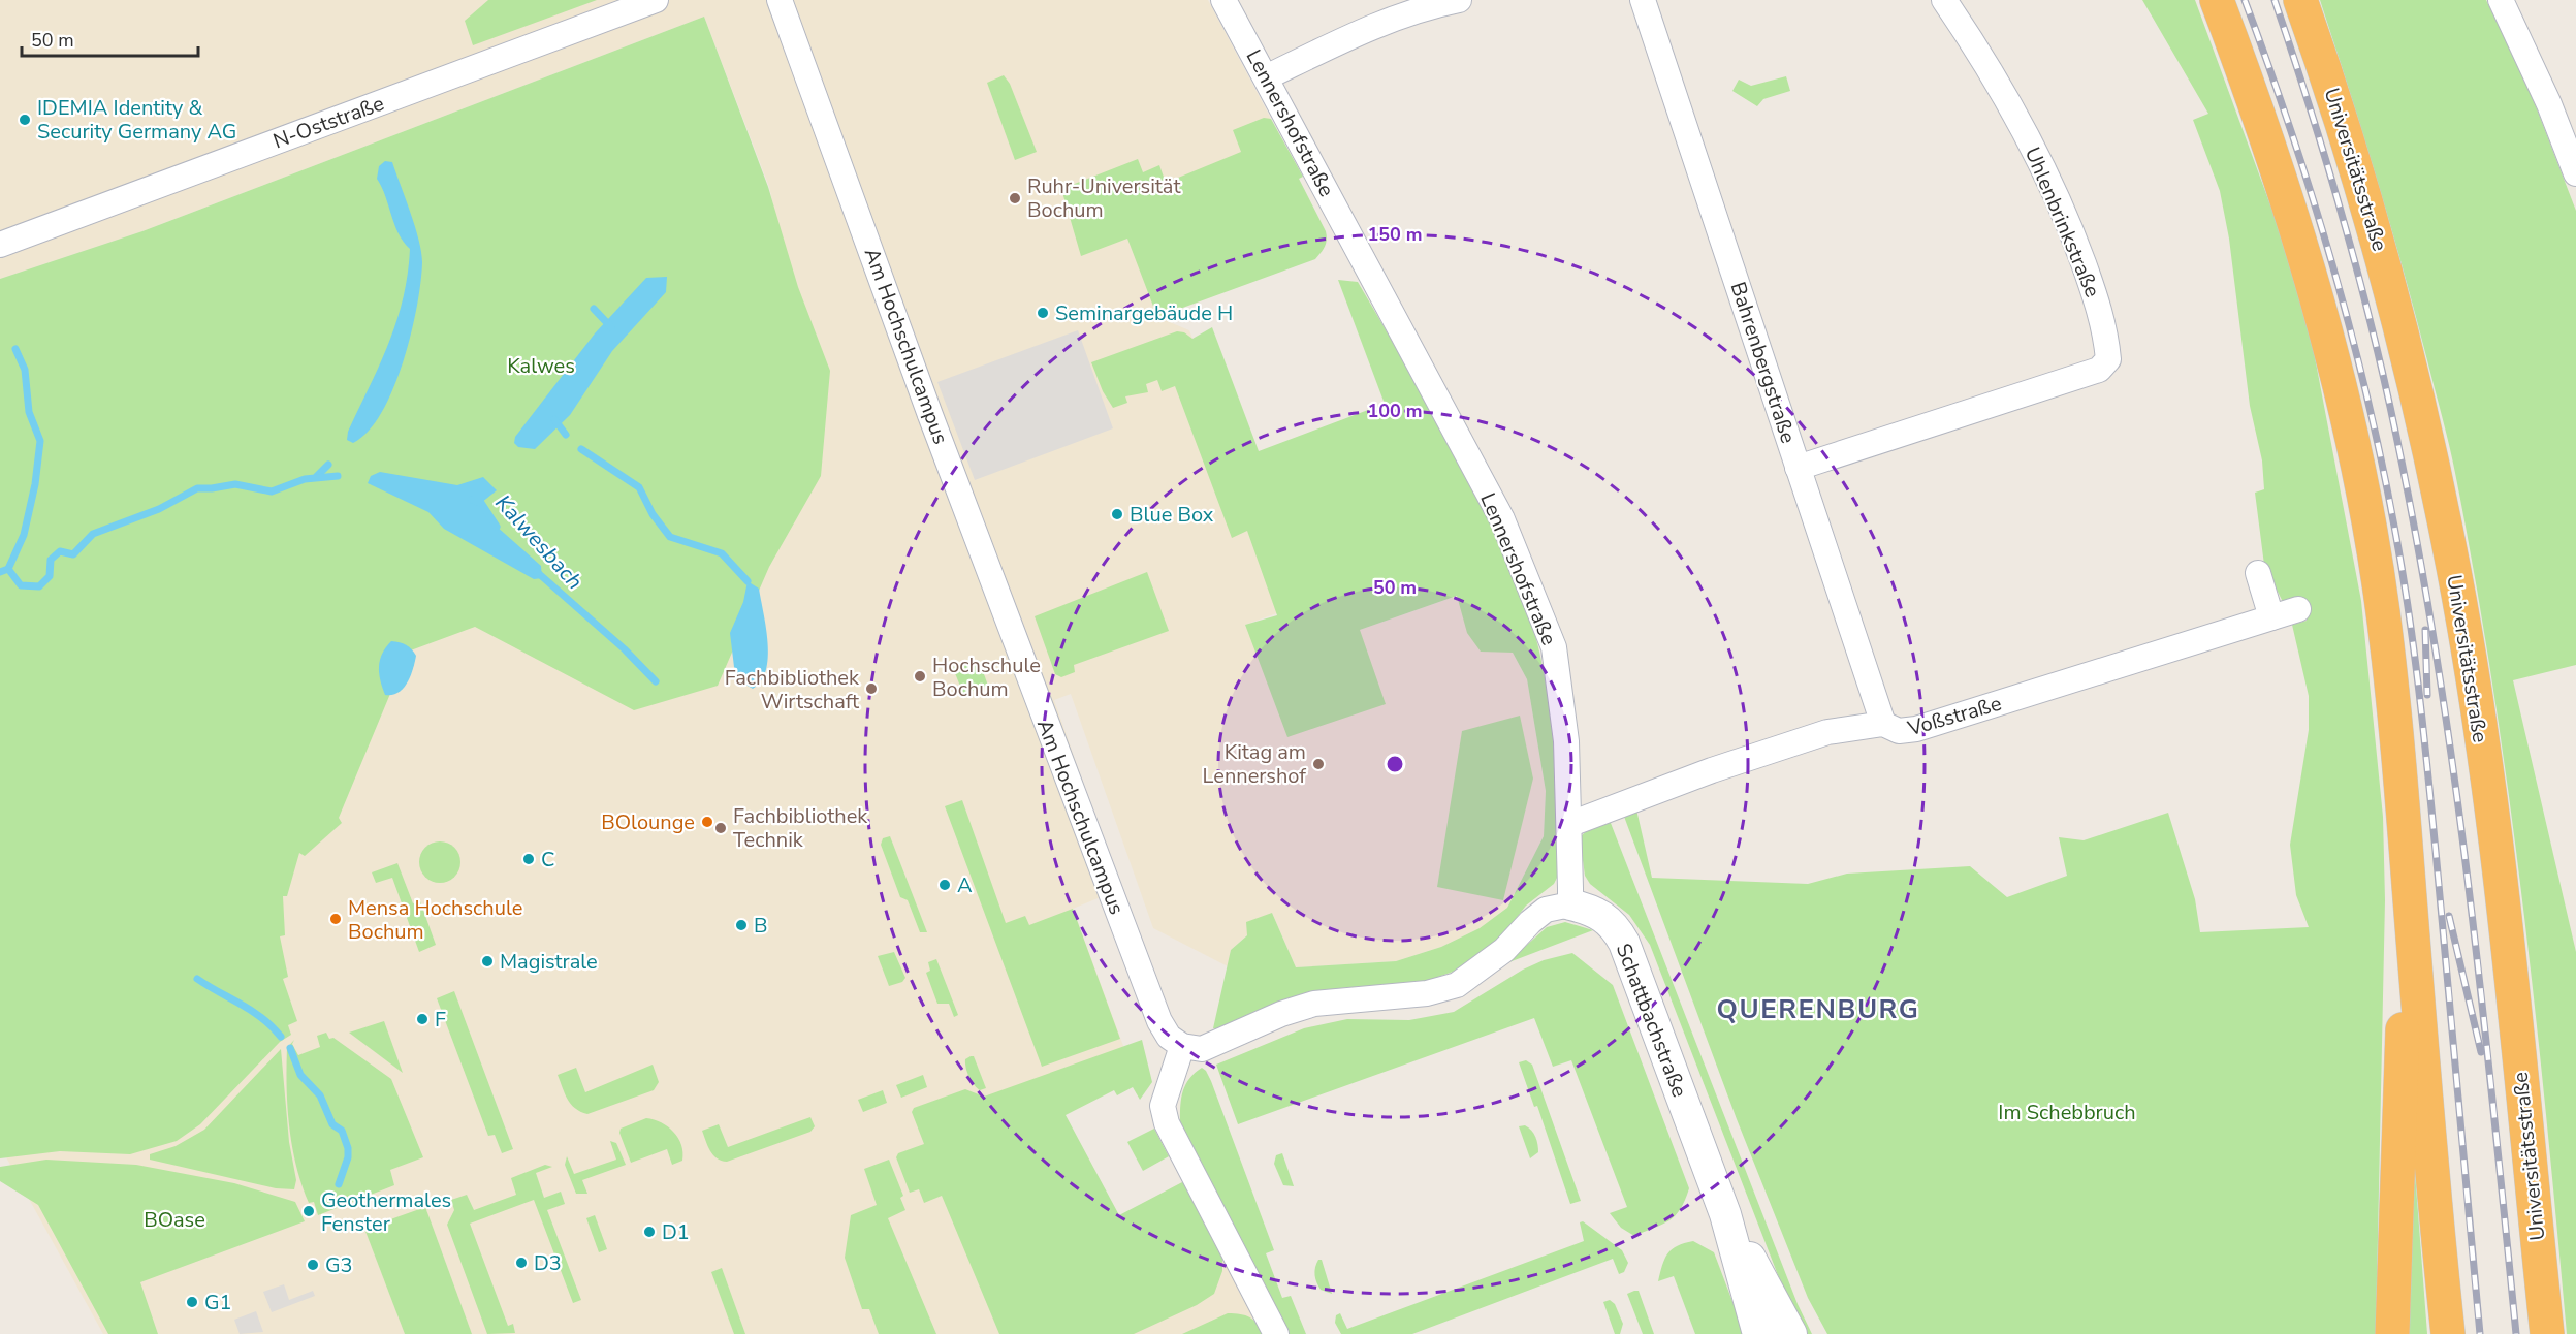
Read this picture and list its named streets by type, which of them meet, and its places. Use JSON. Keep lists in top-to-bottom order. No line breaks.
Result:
{"streets":{"highway":["Universitätsstraße"],"street":["N-Oststraße","Lennershofstraße","Uhlenbrinkstraße","Am Hochschulcampus","Bahrenbergstraße","Voßstraße","Schattbachstraße"]},"crossings":[["Lennershofstraße","Voßstraße"],["Lennershofstraße","Schattbachstraße"],["Uhlenbrinkstraße","Bahrenbergstraße"],["Bahrenbergstraße","Voßstraße"]],"districts":["QUERENBURG"],"water":["Kalwesbach"],"parks":["Kalwes","Im Schebbruch","BOase"],"places":["IDEMIA Identity & Security Germany AG","Ruhr-Universität Bochum","Seminargebäude H","Blue Box","Hochschule Bochum","Fachbibliothek Wirtschaft","Kitag am Lennershof","BOlounge","Fachbibliothek Technik","C","A","Mensa Hochschule Bochum","B","Magistrale","F","Geothermales Fenster","D1","D3","G3","G1"],"scale_bar":"50 m","rings":["150 m","100 m","50 m"]}
